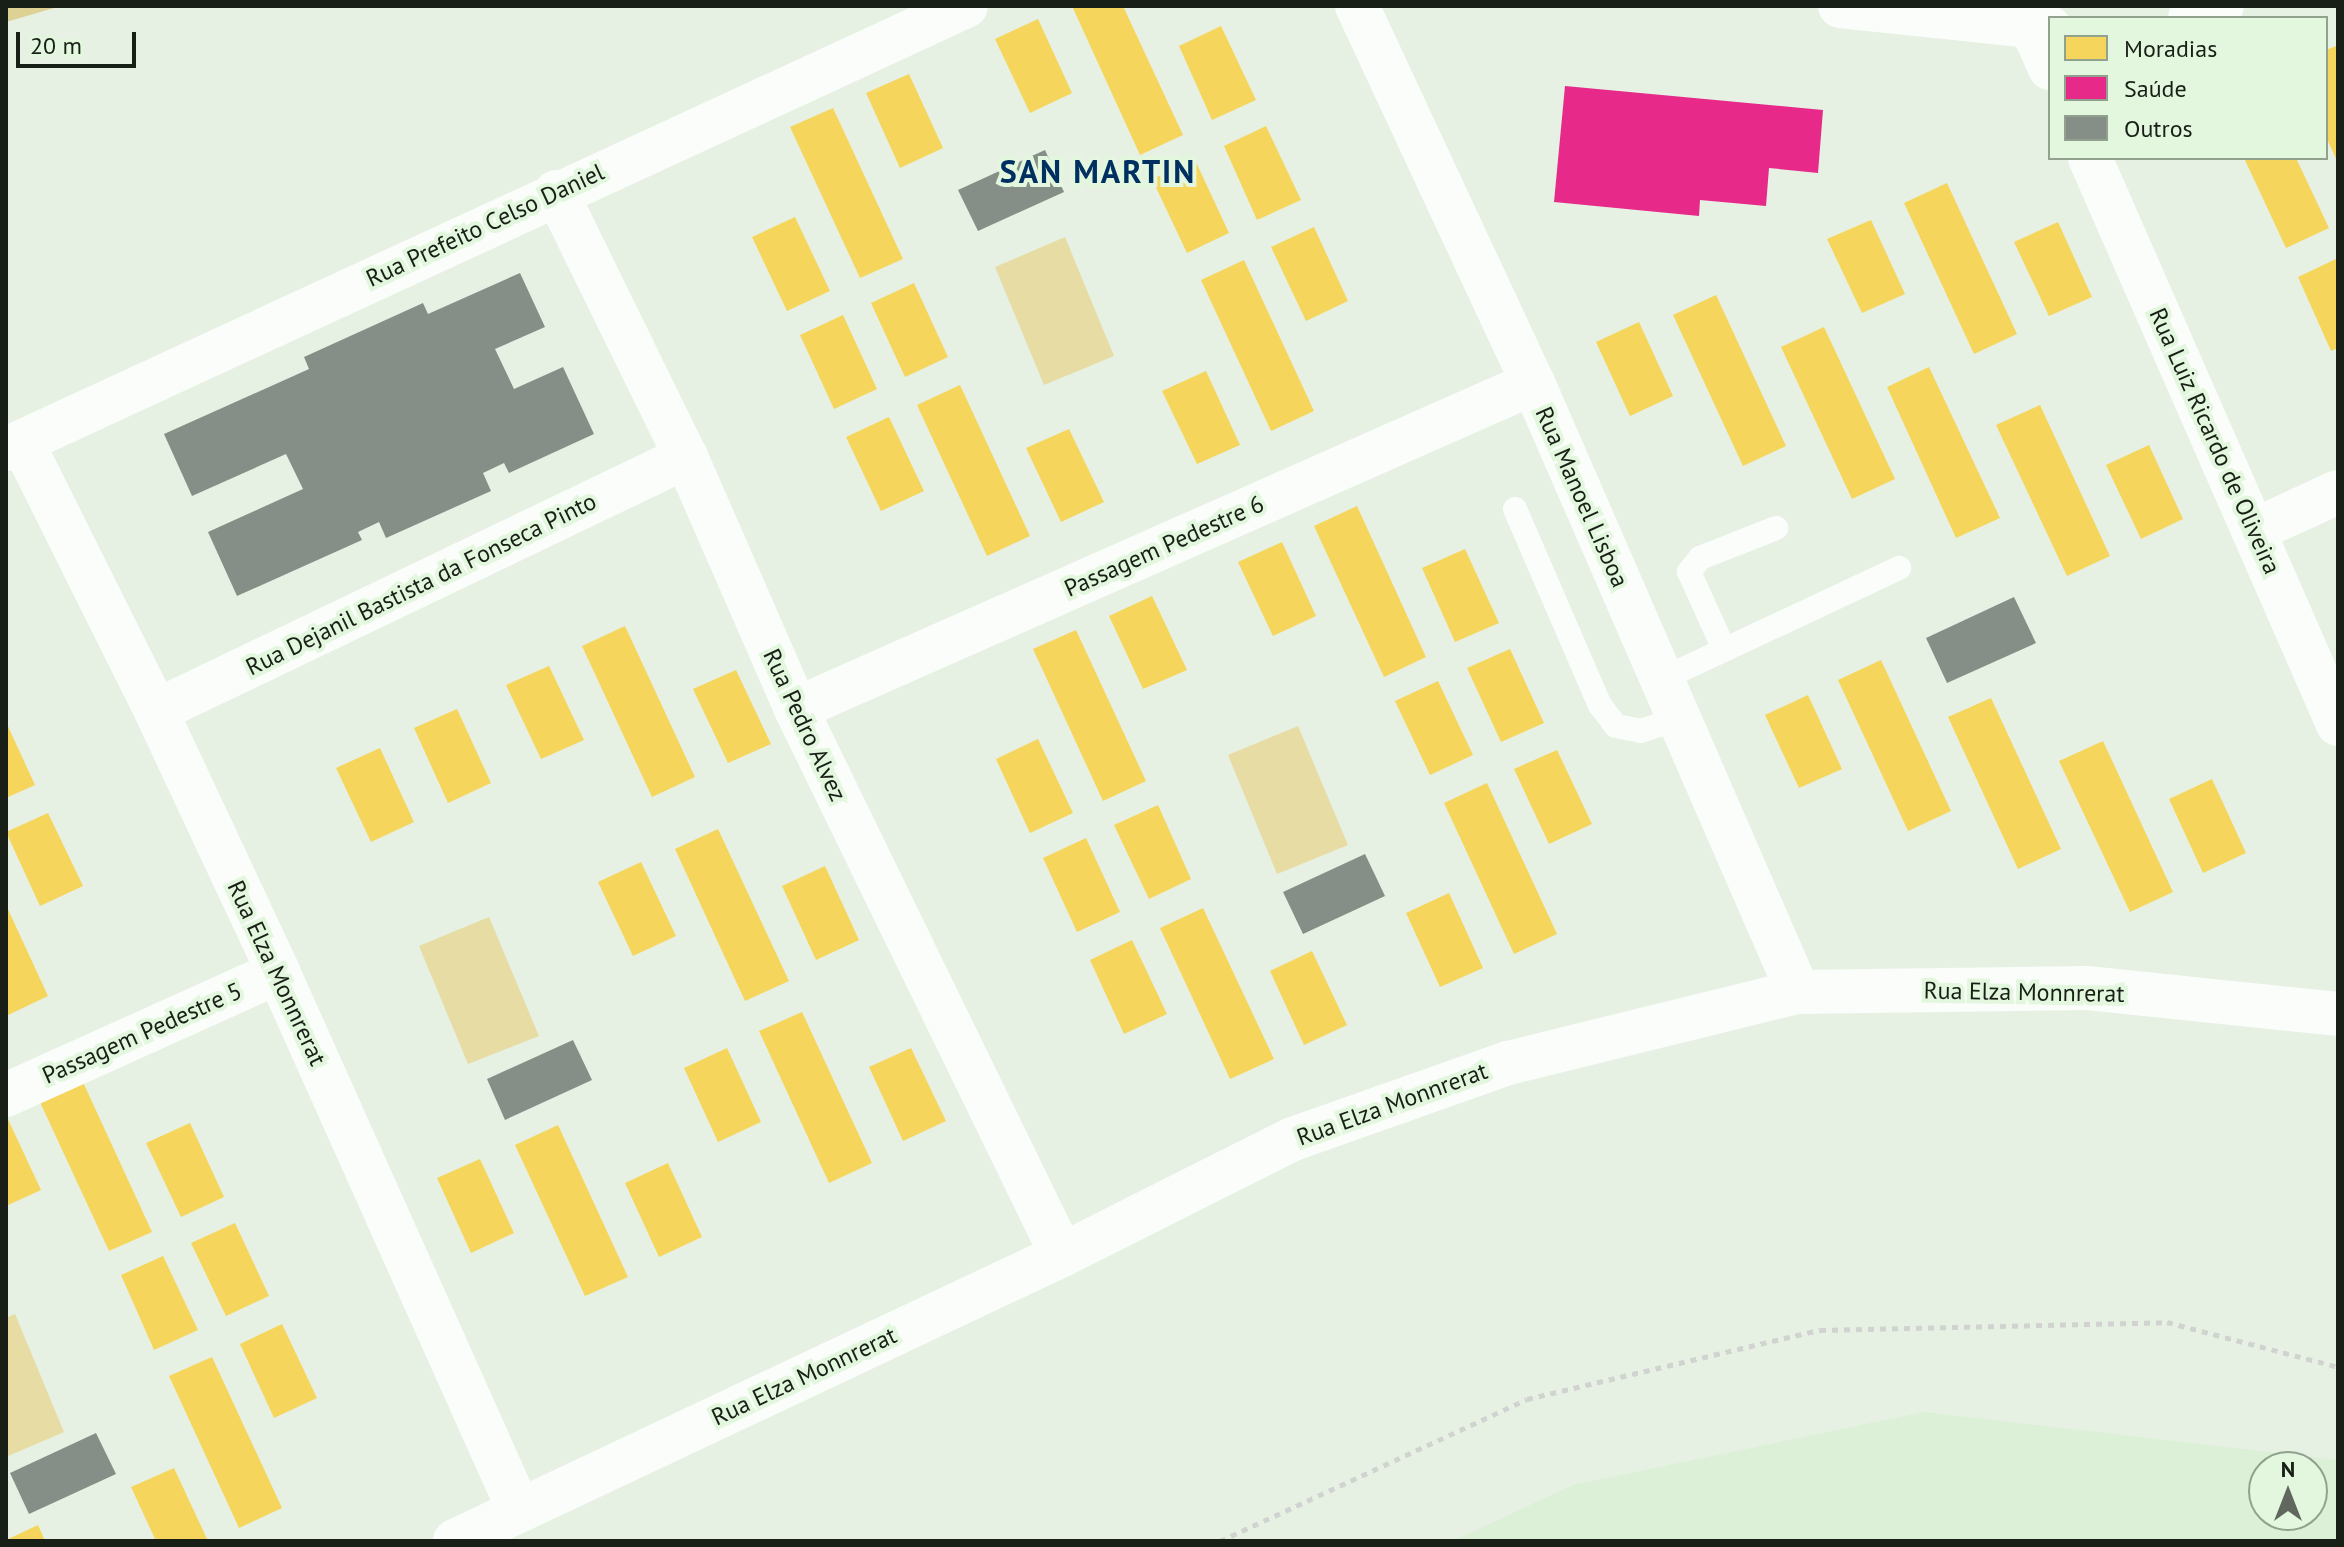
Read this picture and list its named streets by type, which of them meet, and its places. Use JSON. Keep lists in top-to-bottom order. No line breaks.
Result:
{"streets":{"street":["Rua Prefeito Celso Daniel","Rua Luiz Ricardo de Oliveira","Rua Manoel Lisboa","Passagem Pedestre 6","Rua Dejanil Bastista da Fonseca Pinto","Rua Pedro Alvez","Rua Elza Monnrerat","Passagem Pedestre 5"]},"crossings":[["Rua Prefeito Celso Daniel","Rua Pedro Alvez"],["Rua Prefeito Celso Daniel","Rua Elza Monnrerat"],["Rua Manoel Lisboa","Passagem Pedestre 6"],["Rua Manoel Lisboa","Rua Elza Monnrerat"],["Passagem Pedestre 6","Rua Pedro Alvez"],["Rua Dejanil Bastista da Fonseca Pinto","Rua Pedro Alvez"],["Rua Dejanil Bastista da Fonseca Pinto","Rua Elza Monnrerat"],["Rua Pedro Alvez","Rua Elza Monnrerat"],["Rua Elza Monnrerat","Passagem Pedestre 5"]],"districts":["SAN MARTIN"],"legend":["Moradias","Saúde","Outros"],"scale_bar":"20 m","north":"top"}
